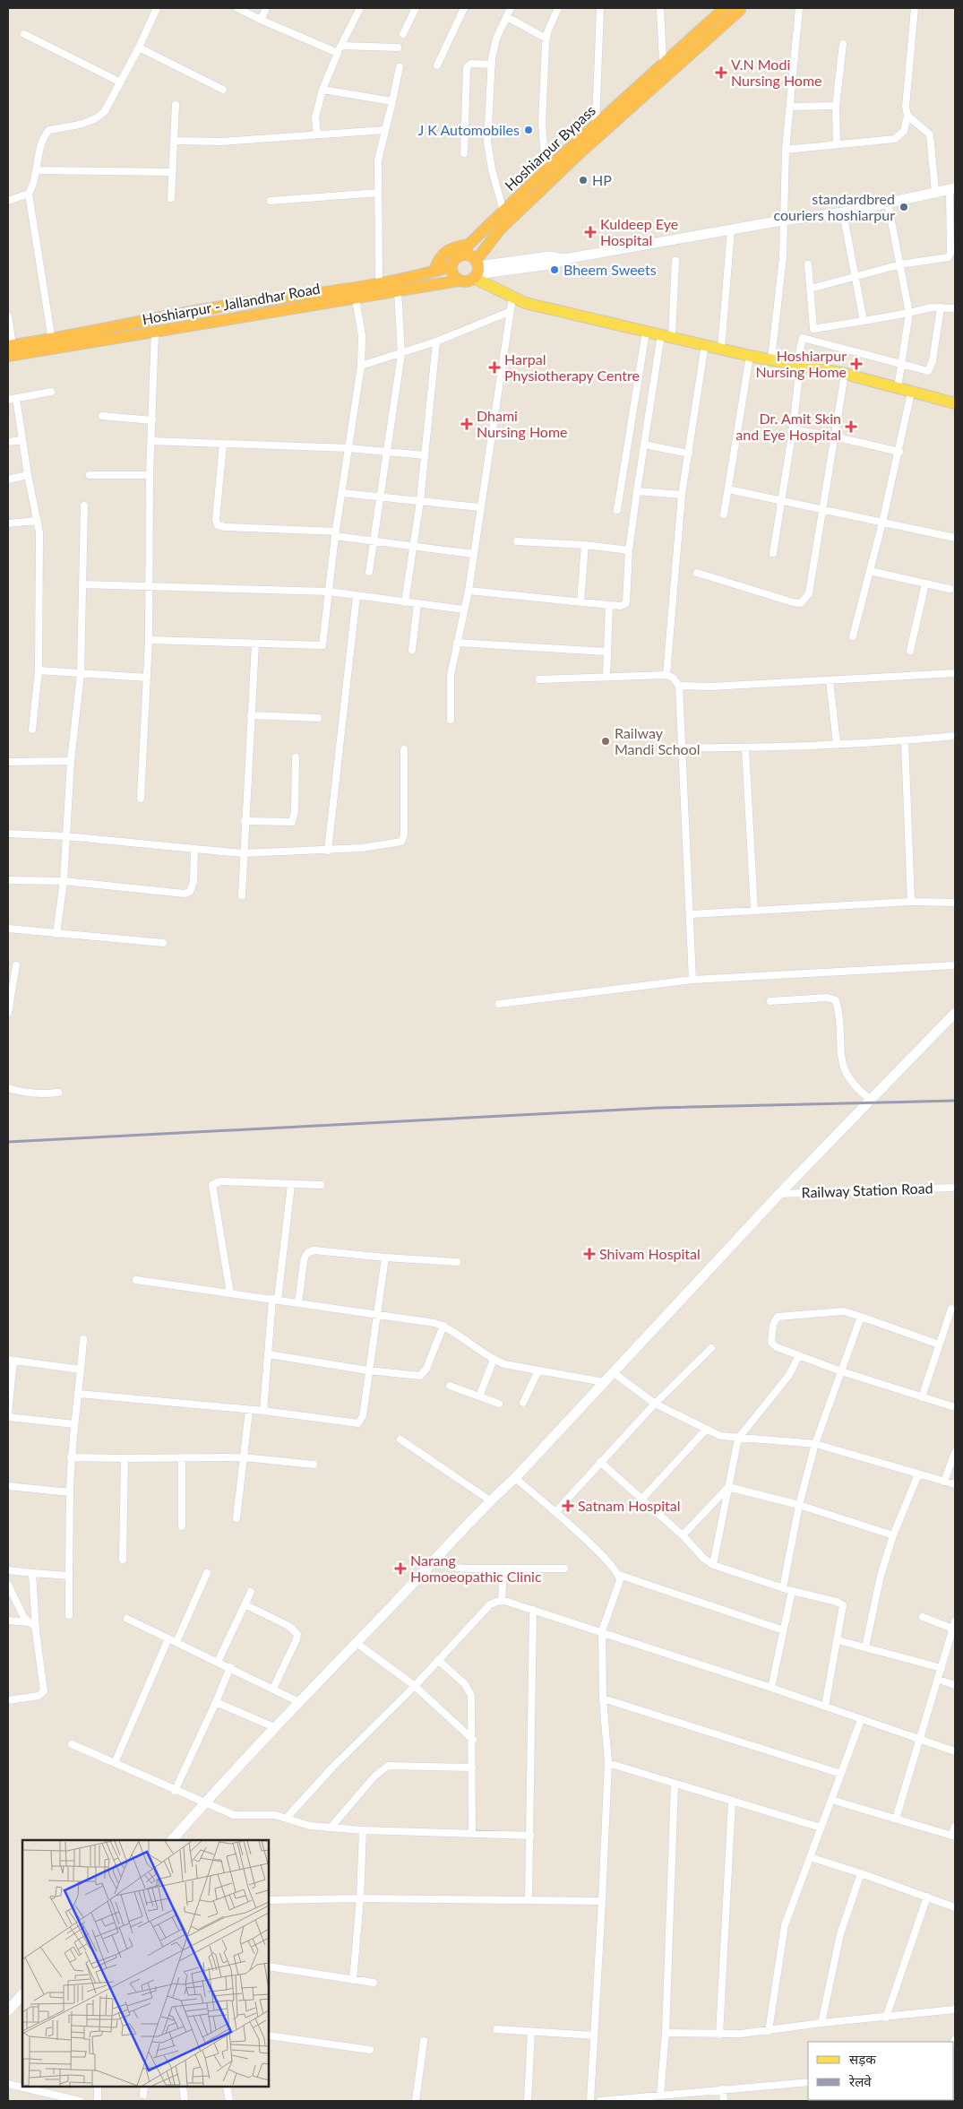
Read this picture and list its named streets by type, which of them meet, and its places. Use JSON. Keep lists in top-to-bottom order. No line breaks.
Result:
{"streets":{"highway":["Hoshiarpur Bypass","Hoshiarpur - Jallandhar Road"],"street":["Railway Station Road"]},"places":{"health":["V.N Modi Nursing Home","Kuldeep Eye Hospital","Hoshiarpur Nursing Home","Harpal Physiotherapy Centre","Dhami Nursing Home","Dr. Amit Skin and Eye Hospital","Shivam Hospital","Satnam Hospital","Narang Homoeopathic Clinic"],"other":["J K Automobiles","HP","standardbred couriers hoshiarpur","Bheem Sweets","Railway Mandi School"]},"legend":["सड़क","रेलवे"]}
